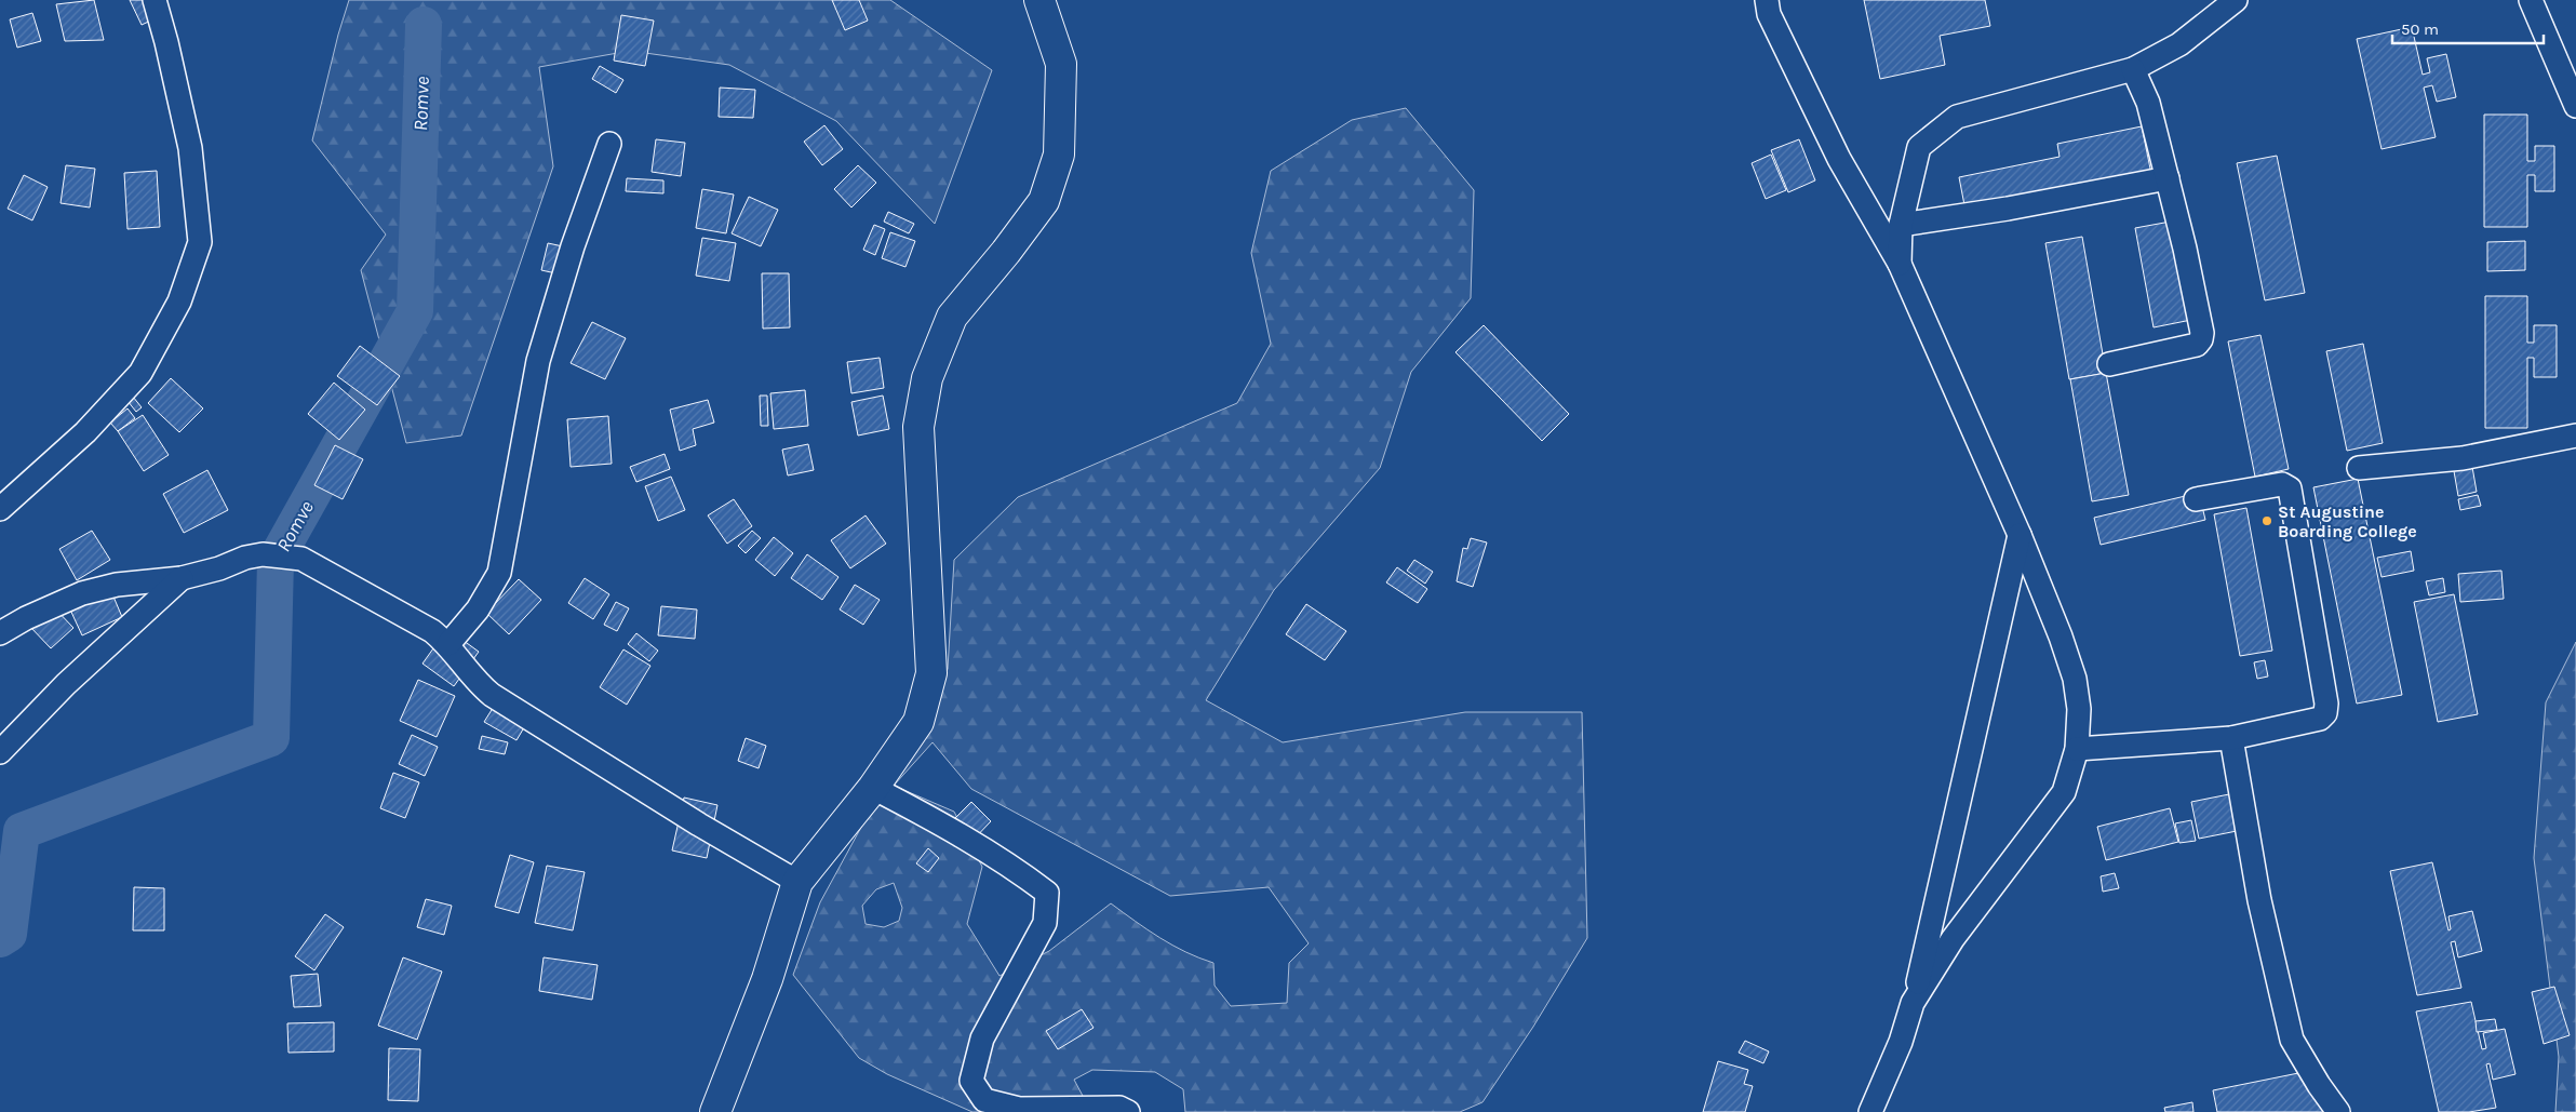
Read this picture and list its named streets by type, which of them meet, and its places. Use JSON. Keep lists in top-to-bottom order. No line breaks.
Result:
{"water":["Romve"],"places":["St Augustine Boarding College"],"scale_bar":"50 m"}
